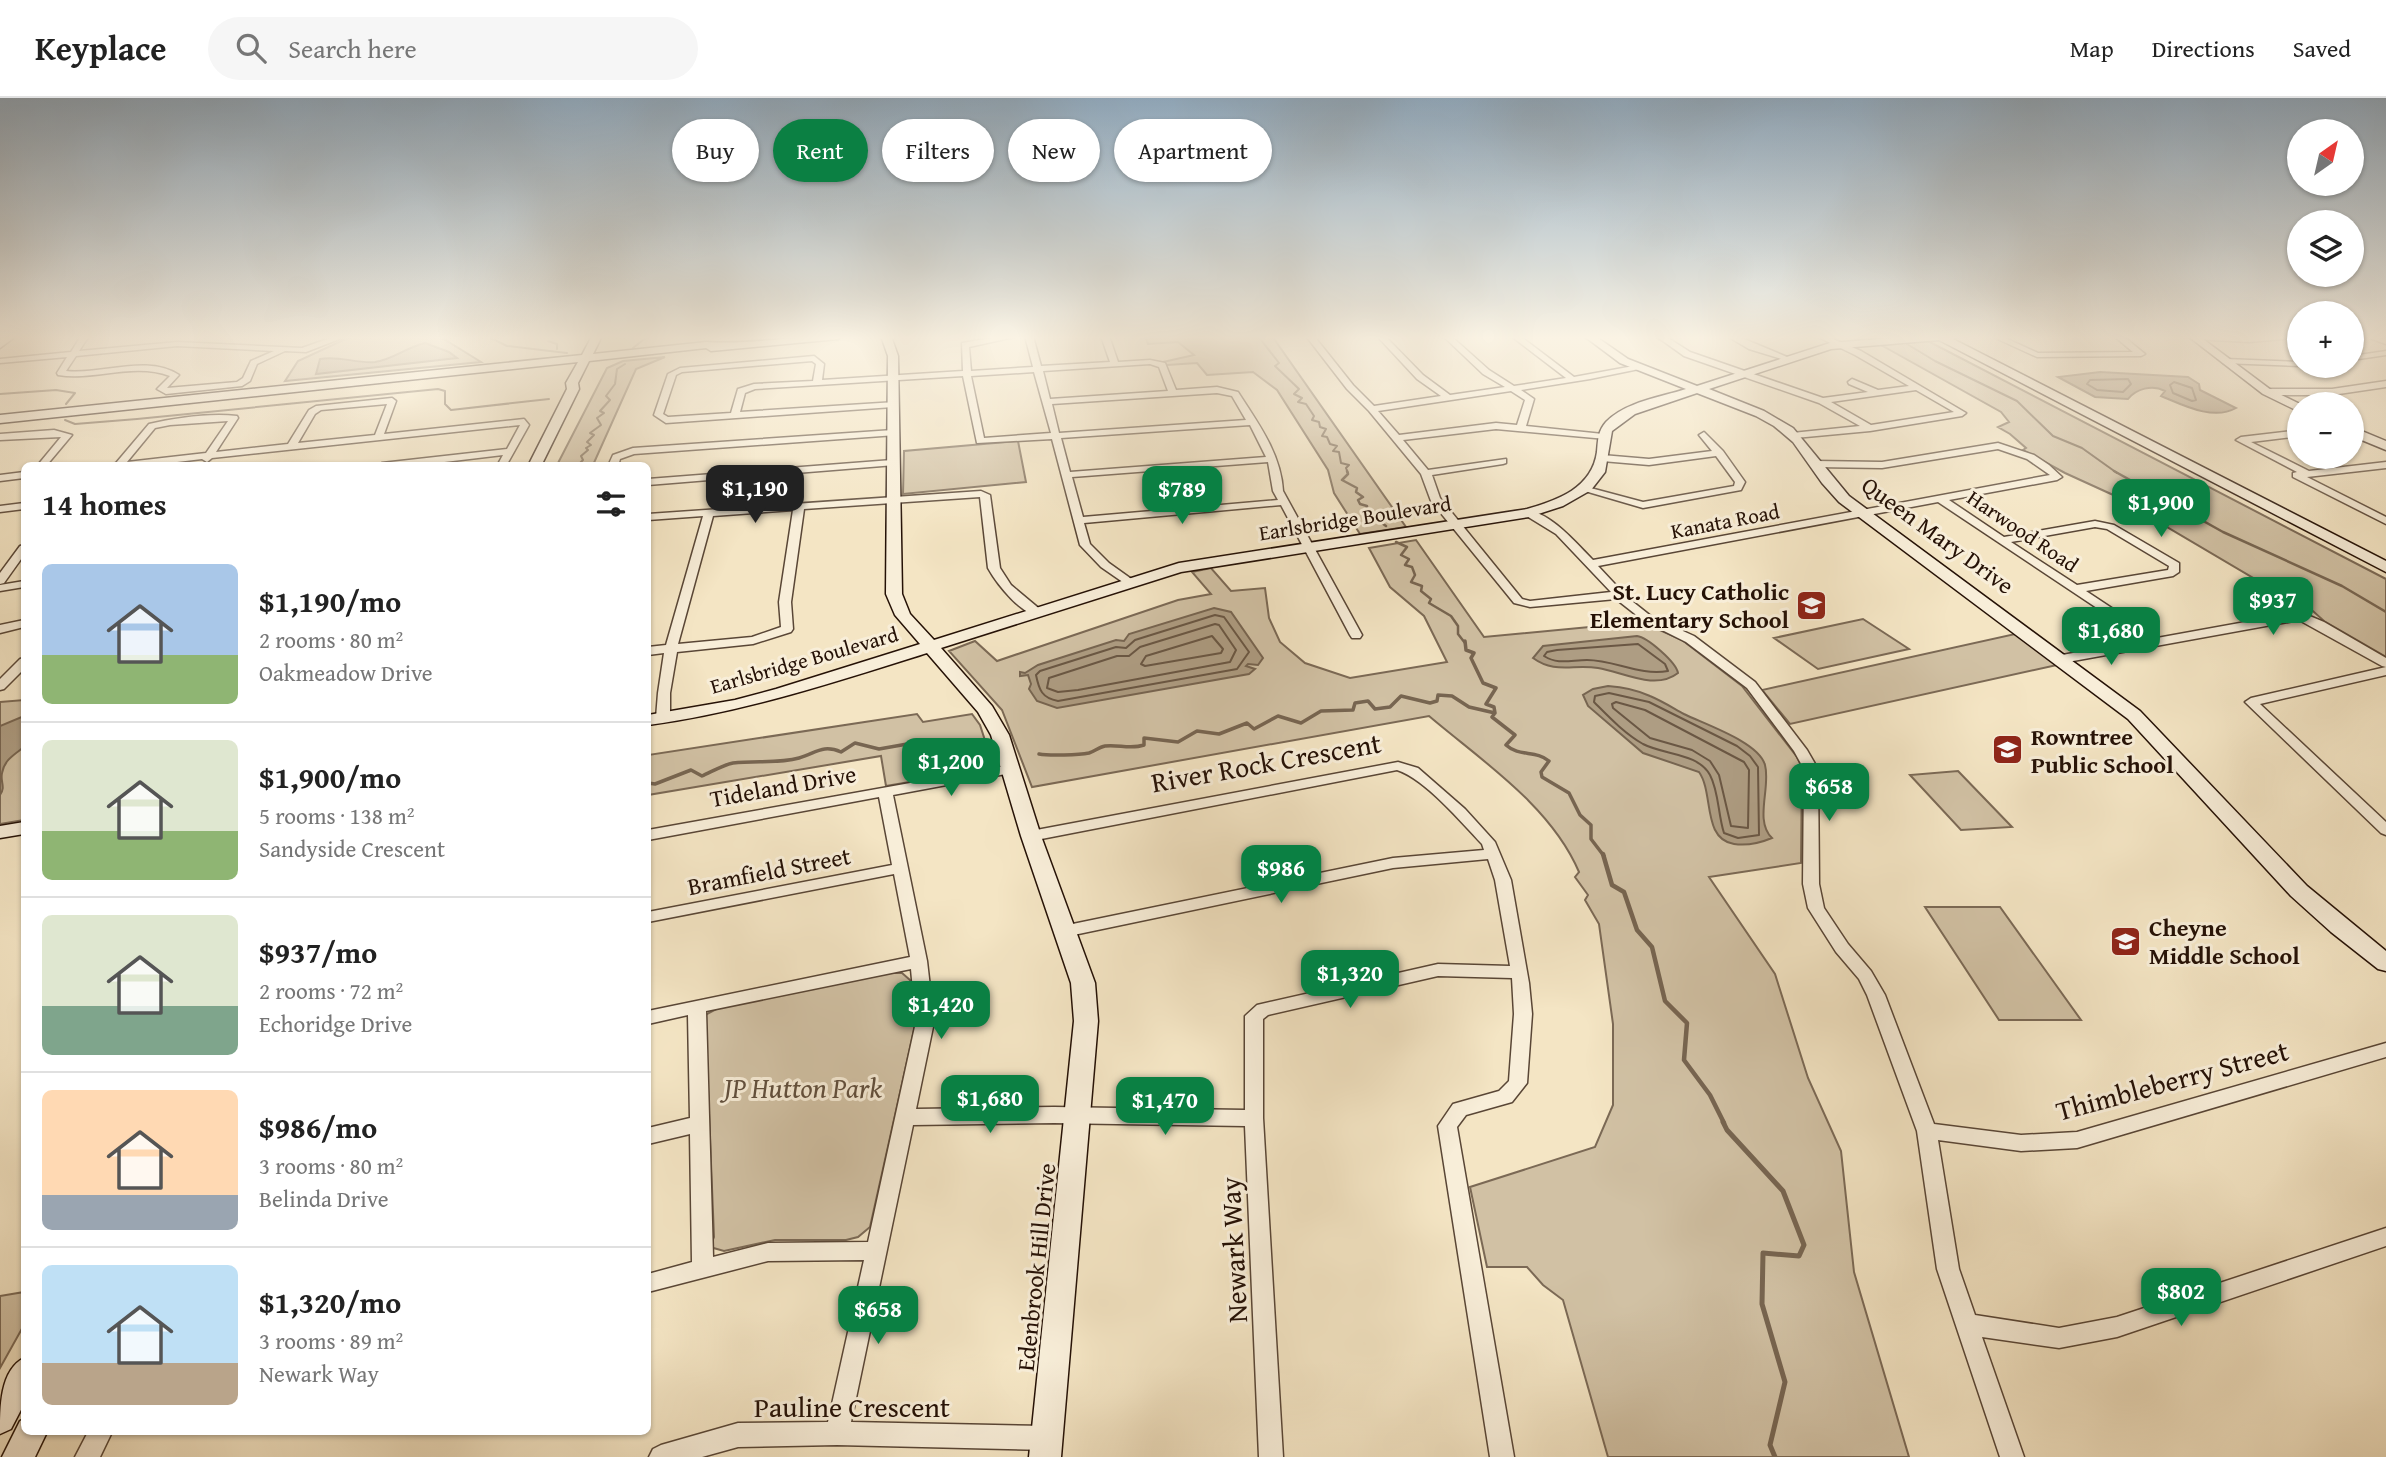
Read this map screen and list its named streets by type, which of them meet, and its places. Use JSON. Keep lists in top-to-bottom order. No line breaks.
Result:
{"streets":{"street":["Earlsbridge Boulevard","Kanata Road","Harwood Road","Queen Mary Drive","River Rock Crescent","Tideland Drive","Bramfield Street","Thimbleberry Street","Newark Way","Edenbrook Hill Drive","Pauline Crescent"]},"crossings":[["Earlsbridge Boulevard","Edenbrook Hill Drive"],["Kanata Road","Harwood Road"],["Kanata Road","Queen Mary Drive"],["River Rock Crescent","Newark Way"],["River Rock Crescent","Edenbrook Hill Drive"],["Tideland Drive","Edenbrook Hill Drive"],["Edenbrook Hill Drive","Pauline Crescent"]],"parks":["JP Hutton Park"],"places":{"school or university":["St. Lucy Catholic Elementary School","Rowntree Public School","Cheyne Middle School"]},"north":"top right","page":{"header":"Keyplace","search":"Search here","nav":["Map","Directions","Saved"],"map_buttons":["+","−"],"chip":["Buy","Rent","Filters","New","Apartment"],"heading":"14 homes","price":["$1,190","$789","$1,900","$937","$1,680","$1,200","$658","$986","$1,320","$1,420","$1,680","$1,470","$802","$658"],"list":[{"name":"$1,190/mo","note":"2 rooms · 80 m² · Oakmeadow Drive"},{"name":"$1,900/mo","note":"5 rooms · 138 m² · Sandyside Crescent"},{"name":"$937/mo","note":"2 rooms · 72 m² · Echoridge Drive"},{"name":"$986/mo","note":"3 rooms · 80 m² · Belinda Drive"},{"name":"$1,320/mo","note":"3 rooms · 89 m² · Newark Way"}]}}
